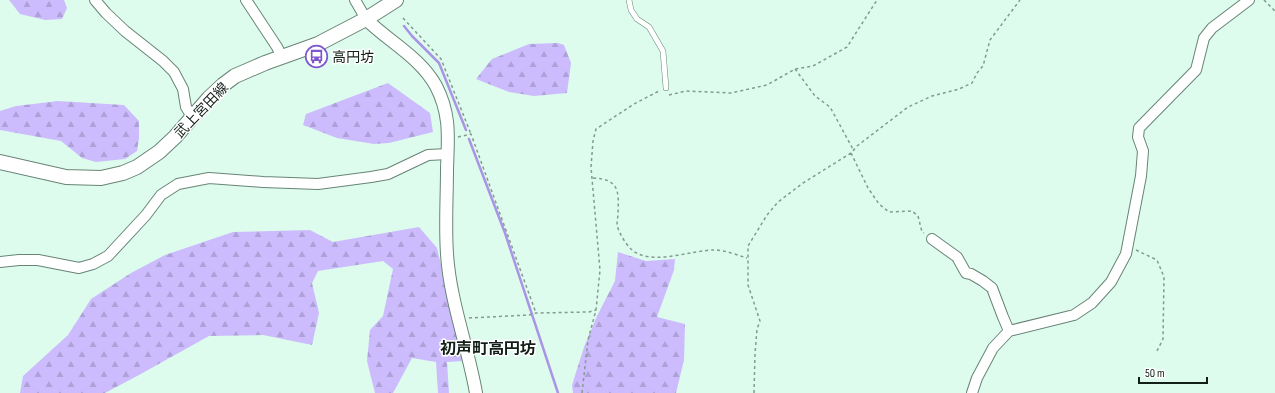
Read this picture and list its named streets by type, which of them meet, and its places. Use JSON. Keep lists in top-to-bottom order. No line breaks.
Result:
{"streets":{"main road":["武上宮田線"]},"districts":["初声町高円坊"],"places":{"bus stop":["高円坊"]},"scale_bar":"50 m"}
